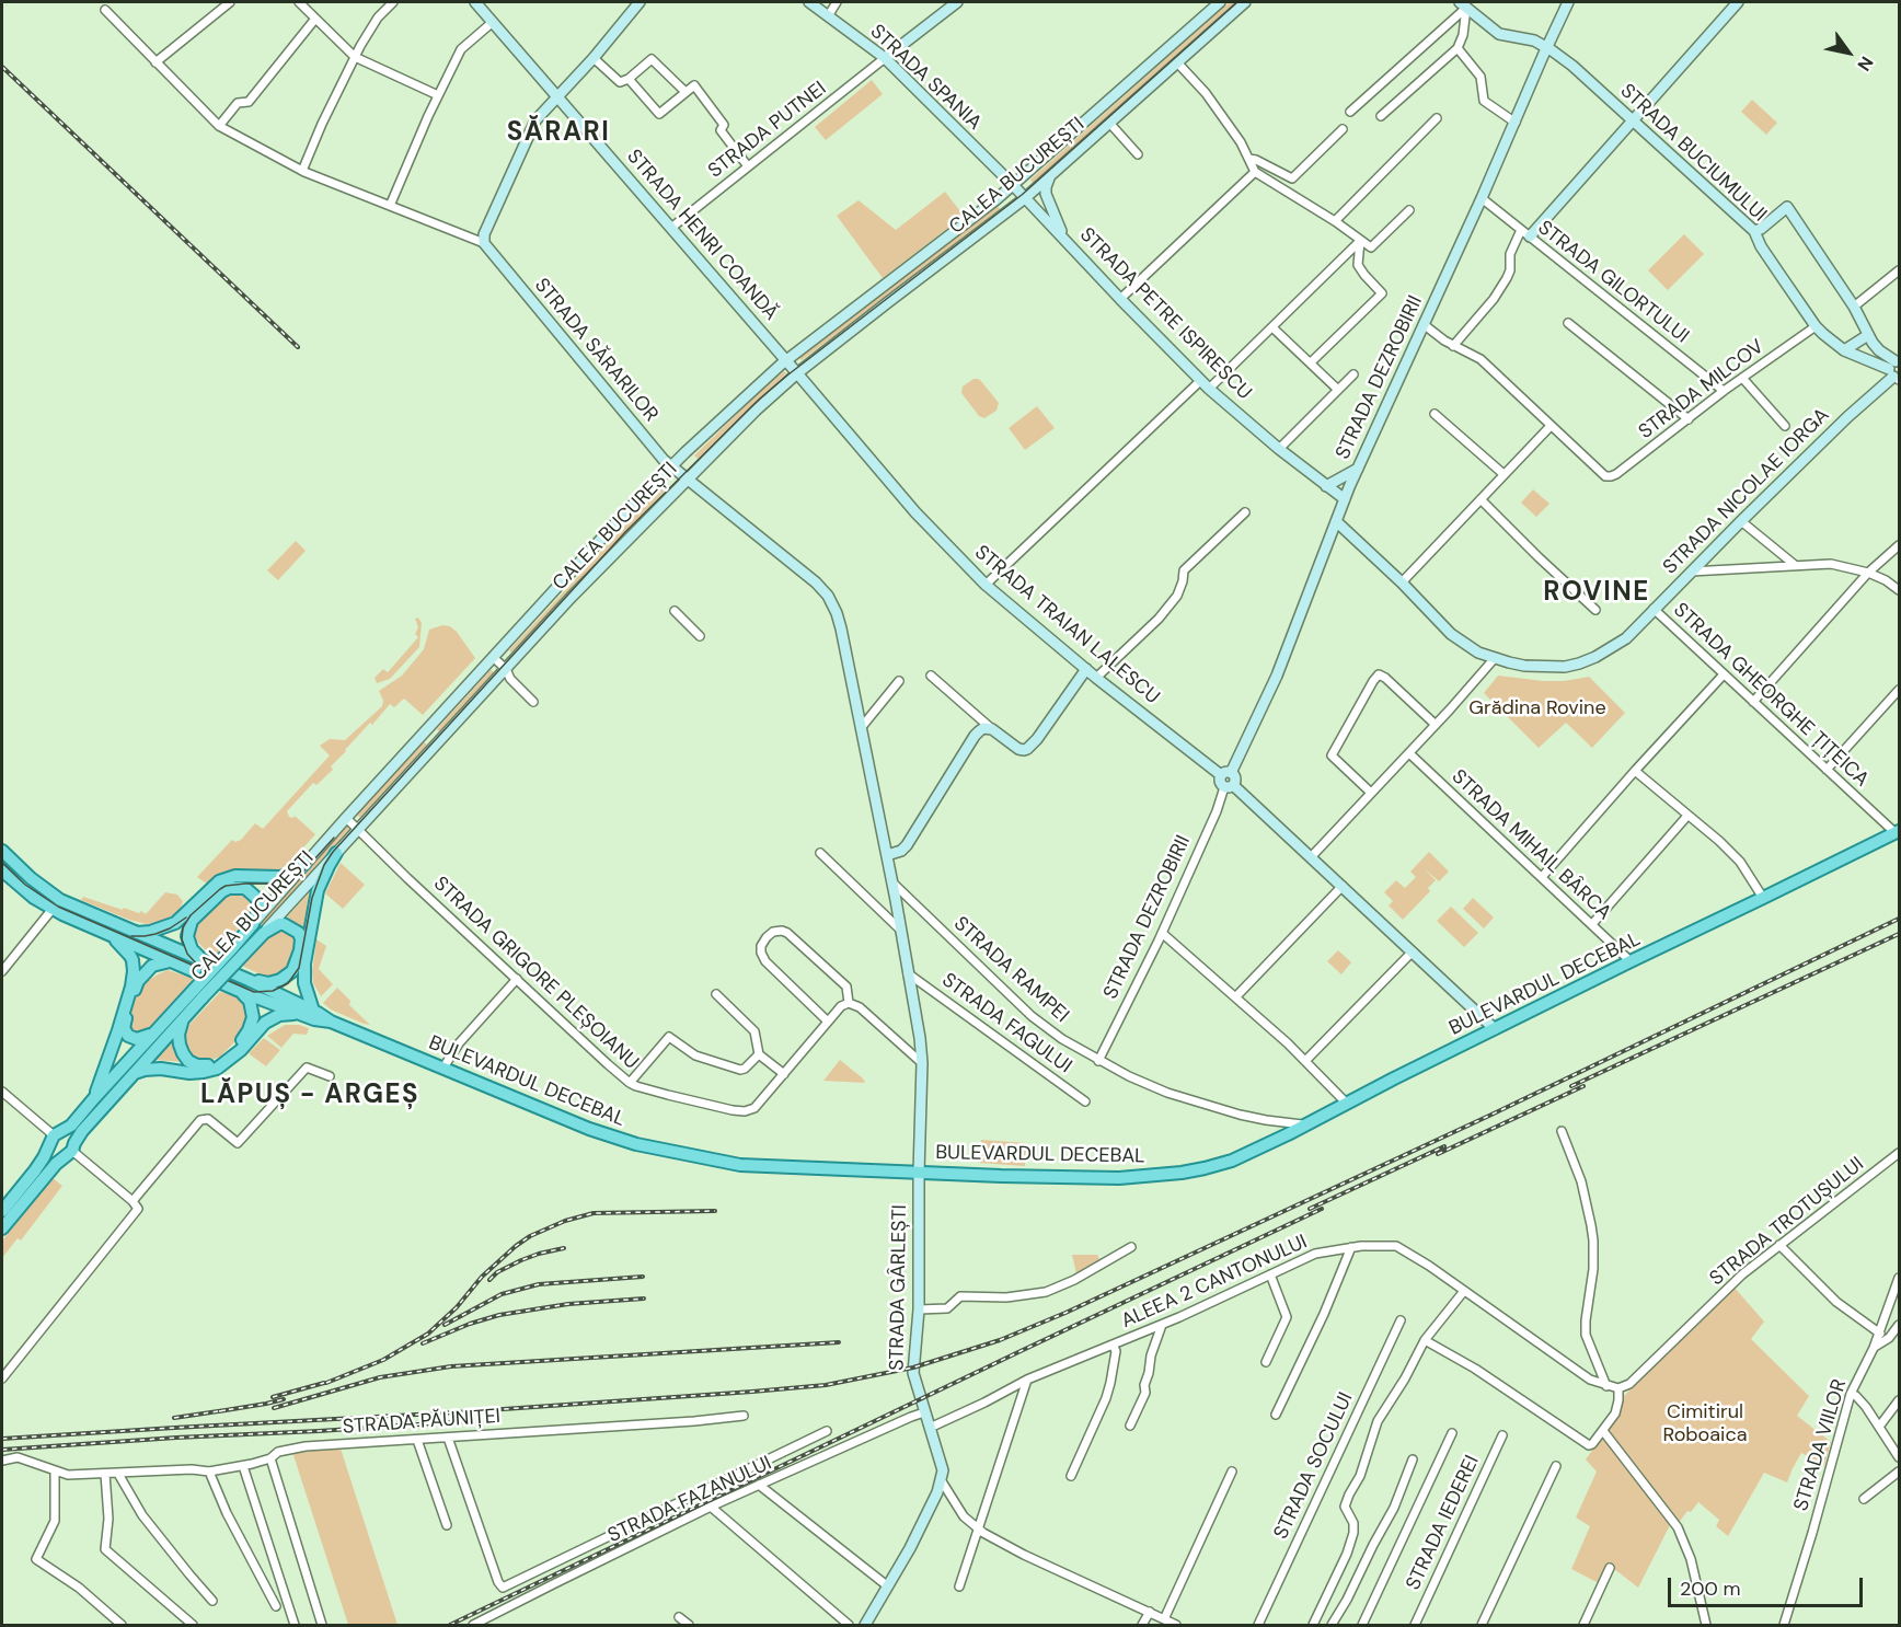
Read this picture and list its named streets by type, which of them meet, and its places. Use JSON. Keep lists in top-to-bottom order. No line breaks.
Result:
{"streets":{"main road":["CALEA BUCUREȘTI","BULEVARDUL DECEBAL"],"street":["STRADA SPANIA","STRADA PUTNEI","STRADA BUCIUMULUI","STRADA HENRI COANDĂ","STRADA GILORTULUI","STRADA PETRE ISPIRESCU","STRADA SĂRARILOR","STRADA DEZROBIRII","STRADA MILCOV","STRADA NICOLAE IORGA","STRADA TRAIAN LALESCU","STRADA GHEORGHE ȚIȚEICA","STRADA MIHAIL BÂRCA","STRADA RAMPEI","STRADA GRIGORE PLEȘOIANU","STRADA FAGULUI","STRADA TROTUȘULUI","ALEEA 2 CANTONULUI","STRADA GÂRLEȘTI","STRADA PĂUNIȚEI","STRADA VIILOR","STRADA SOCULUI","STRADA FAZANULUI","STRADA IEDEREI"]},"crossings":[["STRADA SPANIA","STRADA PUTNEI"],["STRADA SPANIA","CALEA BUCUREȘTI"],["STRADA SPANIA","STRADA PETRE ISPIRESCU"],["STRADA PUTNEI","STRADA HENRI COANDĂ"],["STRADA BUCIUMULUI","STRADA DEZROBIRII"],["STRADA BUCIUMULUI","STRADA MILCOV"],["STRADA BUCIUMULUI","STRADA NICOLAE IORGA"],["CALEA BUCUREȘTI","STRADA HENRI COANDĂ"],["CALEA BUCUREȘTI","STRADA PETRE ISPIRESCU"],["CALEA BUCUREȘTI","STRADA SĂRARILOR"],["CALEA BUCUREȘTI","STRADA TRAIAN LALESCU"],["CALEA BUCUREȘTI","STRADA GRIGORE PLEȘOIANU"],["STRADA HENRI COANDĂ","STRADA TRAIAN LALESCU"],["STRADA GILORTULUI","STRADA DEZROBIRII"],["STRADA GILORTULUI","STRADA MILCOV"],["STRADA PETRE ISPIRESCU","STRADA DEZROBIRII"],["STRADA SĂRARILOR","STRADA GÂRLEȘTI"],["STRADA DEZROBIRII","STRADA NICOLAE IORGA"],["STRADA DEZROBIRII","STRADA TRAIAN LALESCU"],["STRADA DEZROBIRII","STRADA RAMPEI"],["STRADA NICOLAE IORGA","STRADA GHEORGHE ȚIȚEICA"],["STRADA GHEORGHE ȚIȚEICA","BULEVARDUL DECEBAL"],["STRADA MIHAIL BÂRCA","BULEVARDUL DECEBAL"],["STRADA RAMPEI","BULEVARDUL DECEBAL"],["STRADA RAMPEI","STRADA GÂRLEȘTI"],["BULEVARDUL DECEBAL","STRADA GÂRLEȘTI"],["STRADA FAGULUI","STRADA GÂRLEȘTI"],["ALEEA 2 CANTONULUI","STRADA GÂRLEȘTI"],["STRADA GÂRLEȘTI","STRADA FAZANULUI"]],"districts":["SĂRARI","ROVINE","LĂPUȘ - ARGEȘ"],"parks":["Grădina Rovine","Cimitirul Roboaica"],"scale_bar":"200 m","north":"bottom right"}
